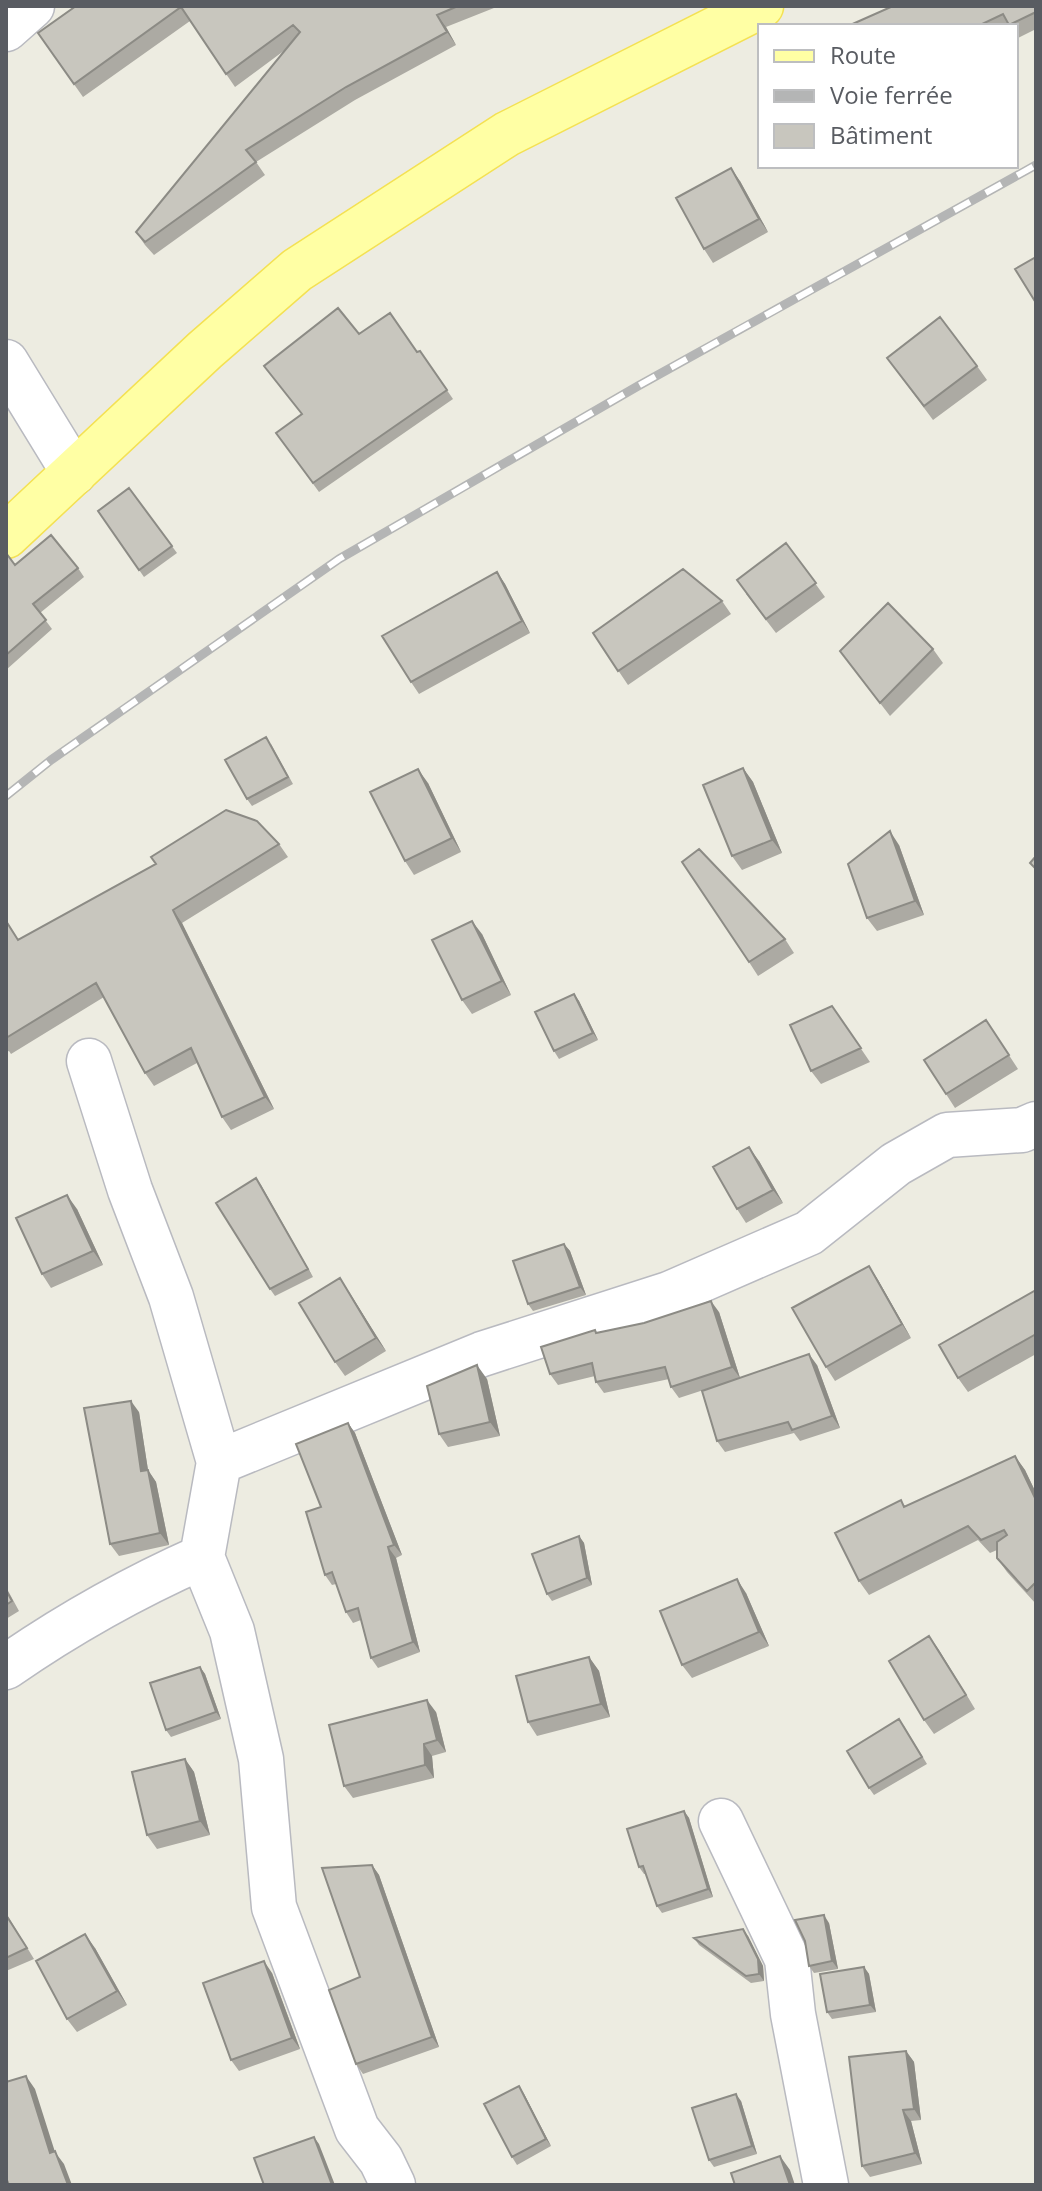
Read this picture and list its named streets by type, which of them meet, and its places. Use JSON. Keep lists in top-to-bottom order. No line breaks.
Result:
{"legend":["Route","Voie ferrée","Bâtiment"]}
